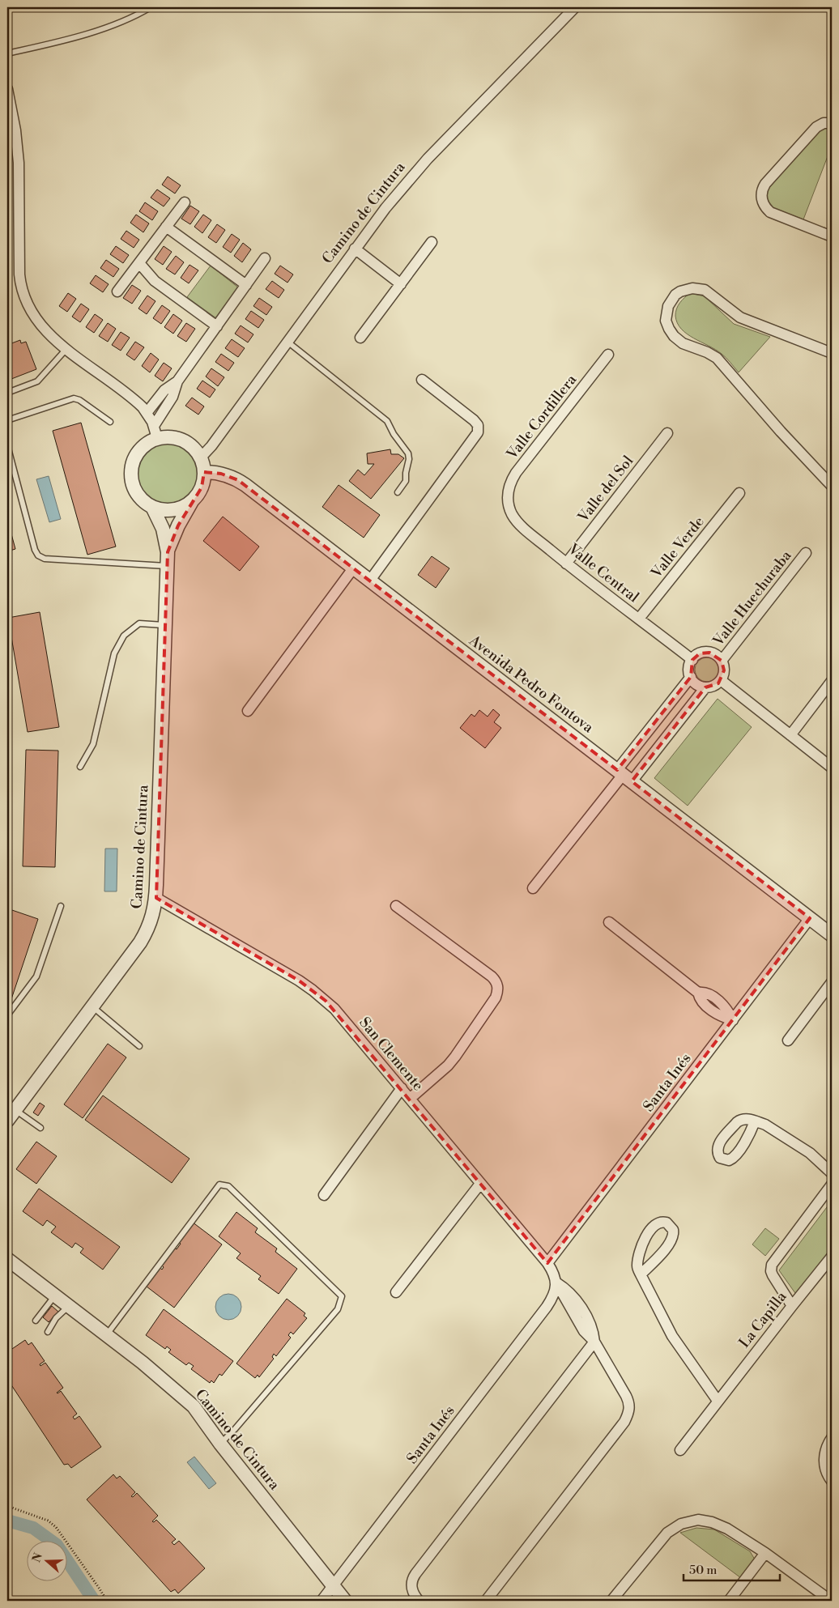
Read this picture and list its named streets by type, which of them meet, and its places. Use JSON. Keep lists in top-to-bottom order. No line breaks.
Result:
{"streets":{"street":["Camino de Cintura","Valle Cordillera","Valle del Sol","Valle Verde","Valle Central","Valle Huechuraba","Avenida Pedro Fontova","San Clemente","Santa Inés","La Capilla"]},"crossings":[["Camino de Cintura","Avenida Pedro Fontova"],["Camino de Cintura","San Clemente"],["Camino de Cintura","Santa Inés"],["Valle Cordillera","Valle Central"],["Valle del Sol","Valle Central"],["Valle Verde","Valle Central"],["Valle Central","Valle Huechuraba"],["Avenida Pedro Fontova","Santa Inés"],["San Clemente","Santa Inés"]],"scale_bar":"50 m","north":"left"}
